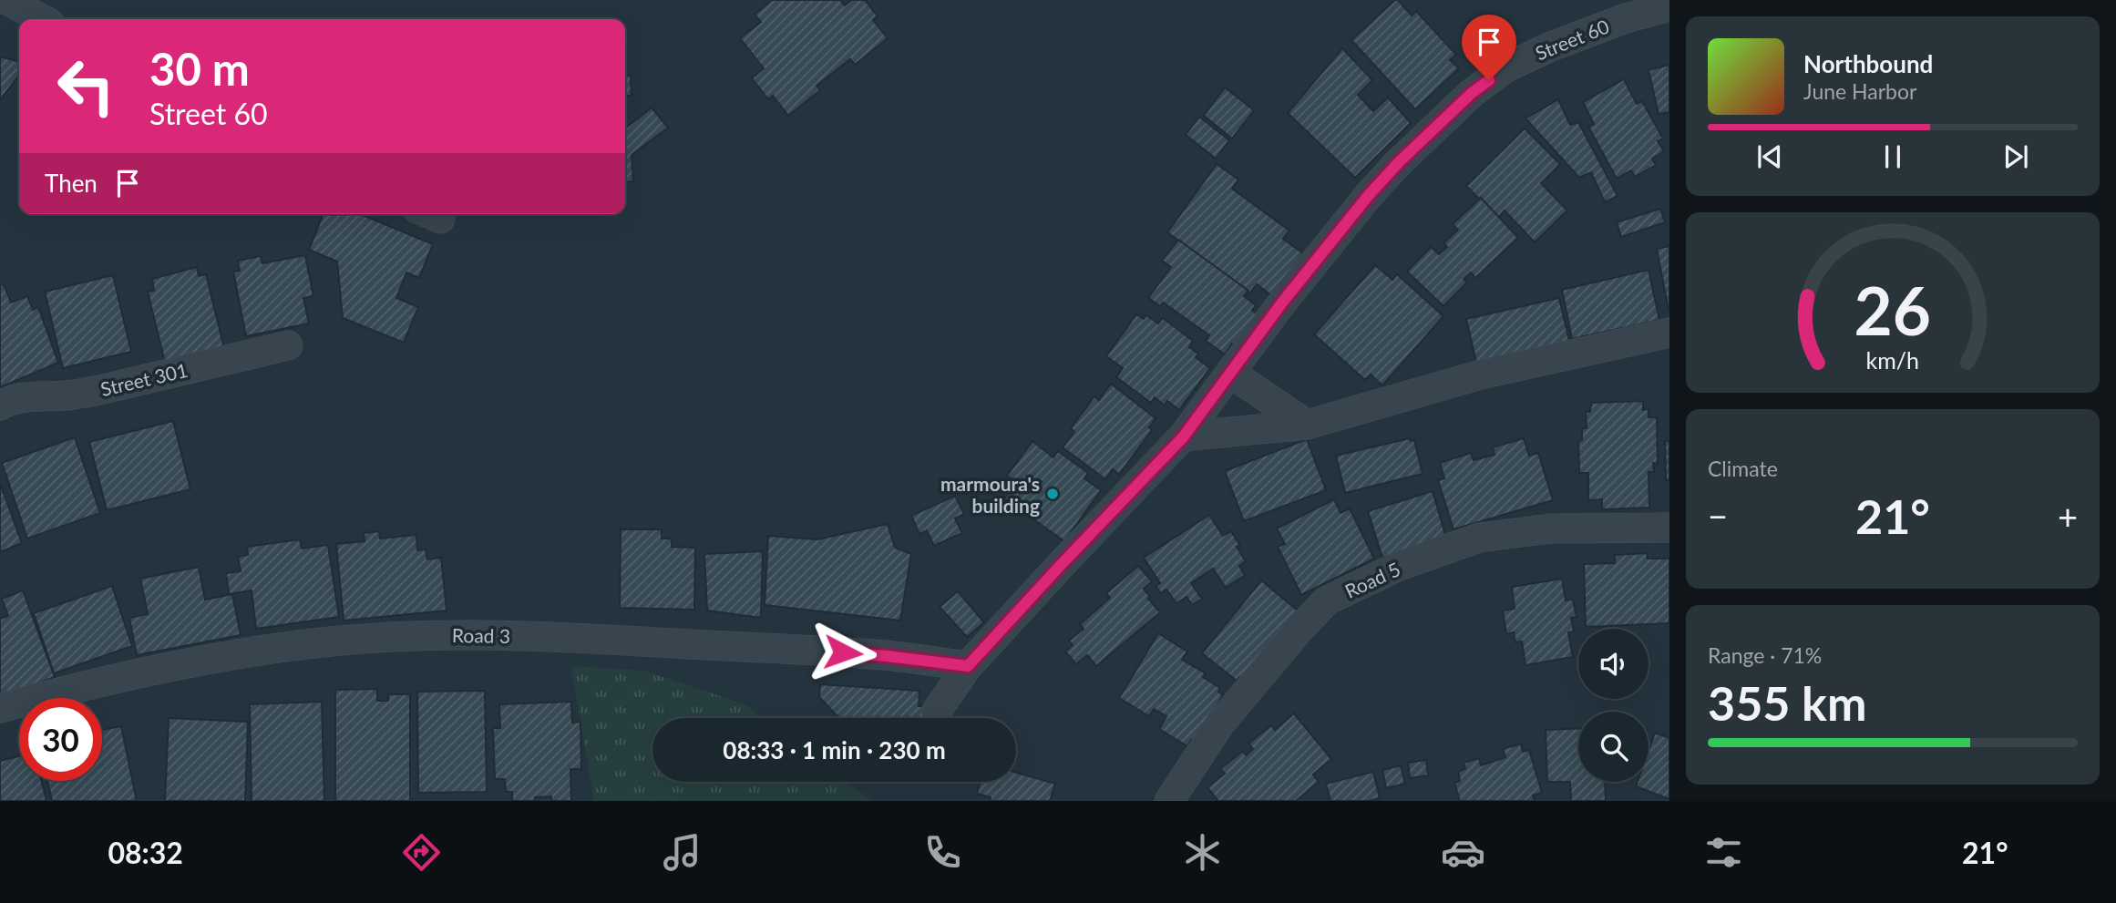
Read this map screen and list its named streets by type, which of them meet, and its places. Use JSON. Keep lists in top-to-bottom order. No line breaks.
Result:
{"streets":{"street":["Street 60","Street 301","Road 5","Road 3"]},"crossings":[["Street 60","Road 3"]],"places":["marmoura's building"],"page":{"turn":["30 m","Street 60"],"song":["Northbound","June Harbor"],"then":"Then","tile":["Climate",["Range · 71%","355 km"]],"heat":["−","21°","+"],"limit":"30","trip":"08:33 · 1 min · 230 m","tabs":["08:32","21°"],"gauge":["26","km/h"]}}
